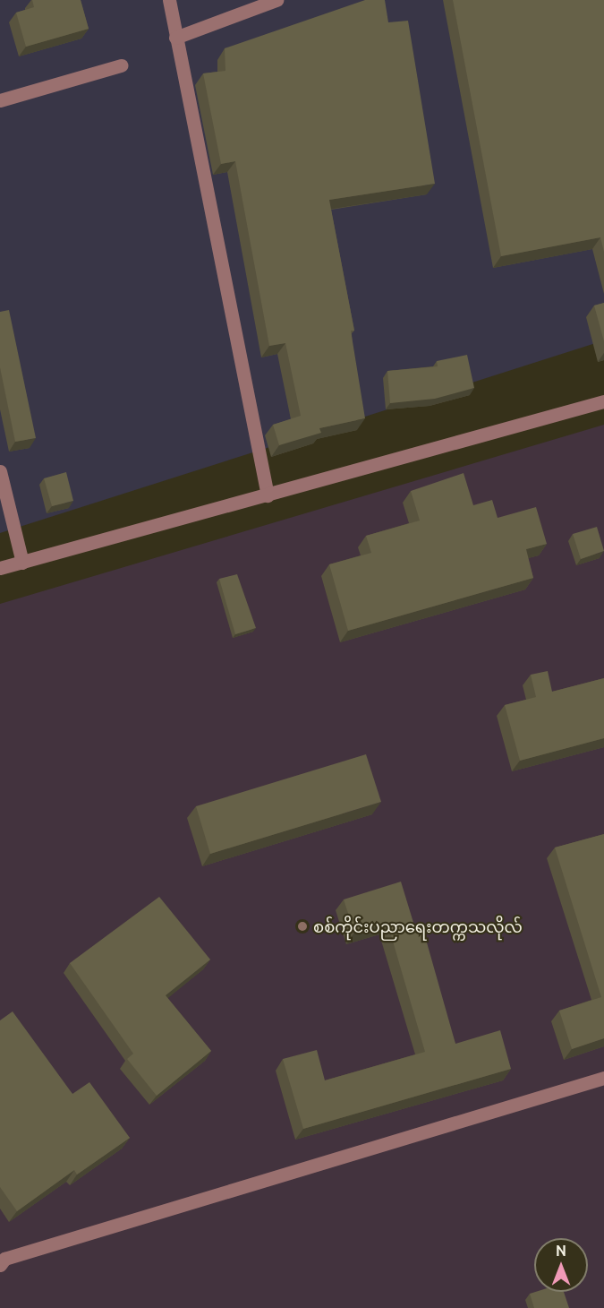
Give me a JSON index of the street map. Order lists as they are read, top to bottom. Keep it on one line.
{"places":["စစ်ကိုင်းပညာရေးတက္ကသလိုလ်"],"north":"top"}
